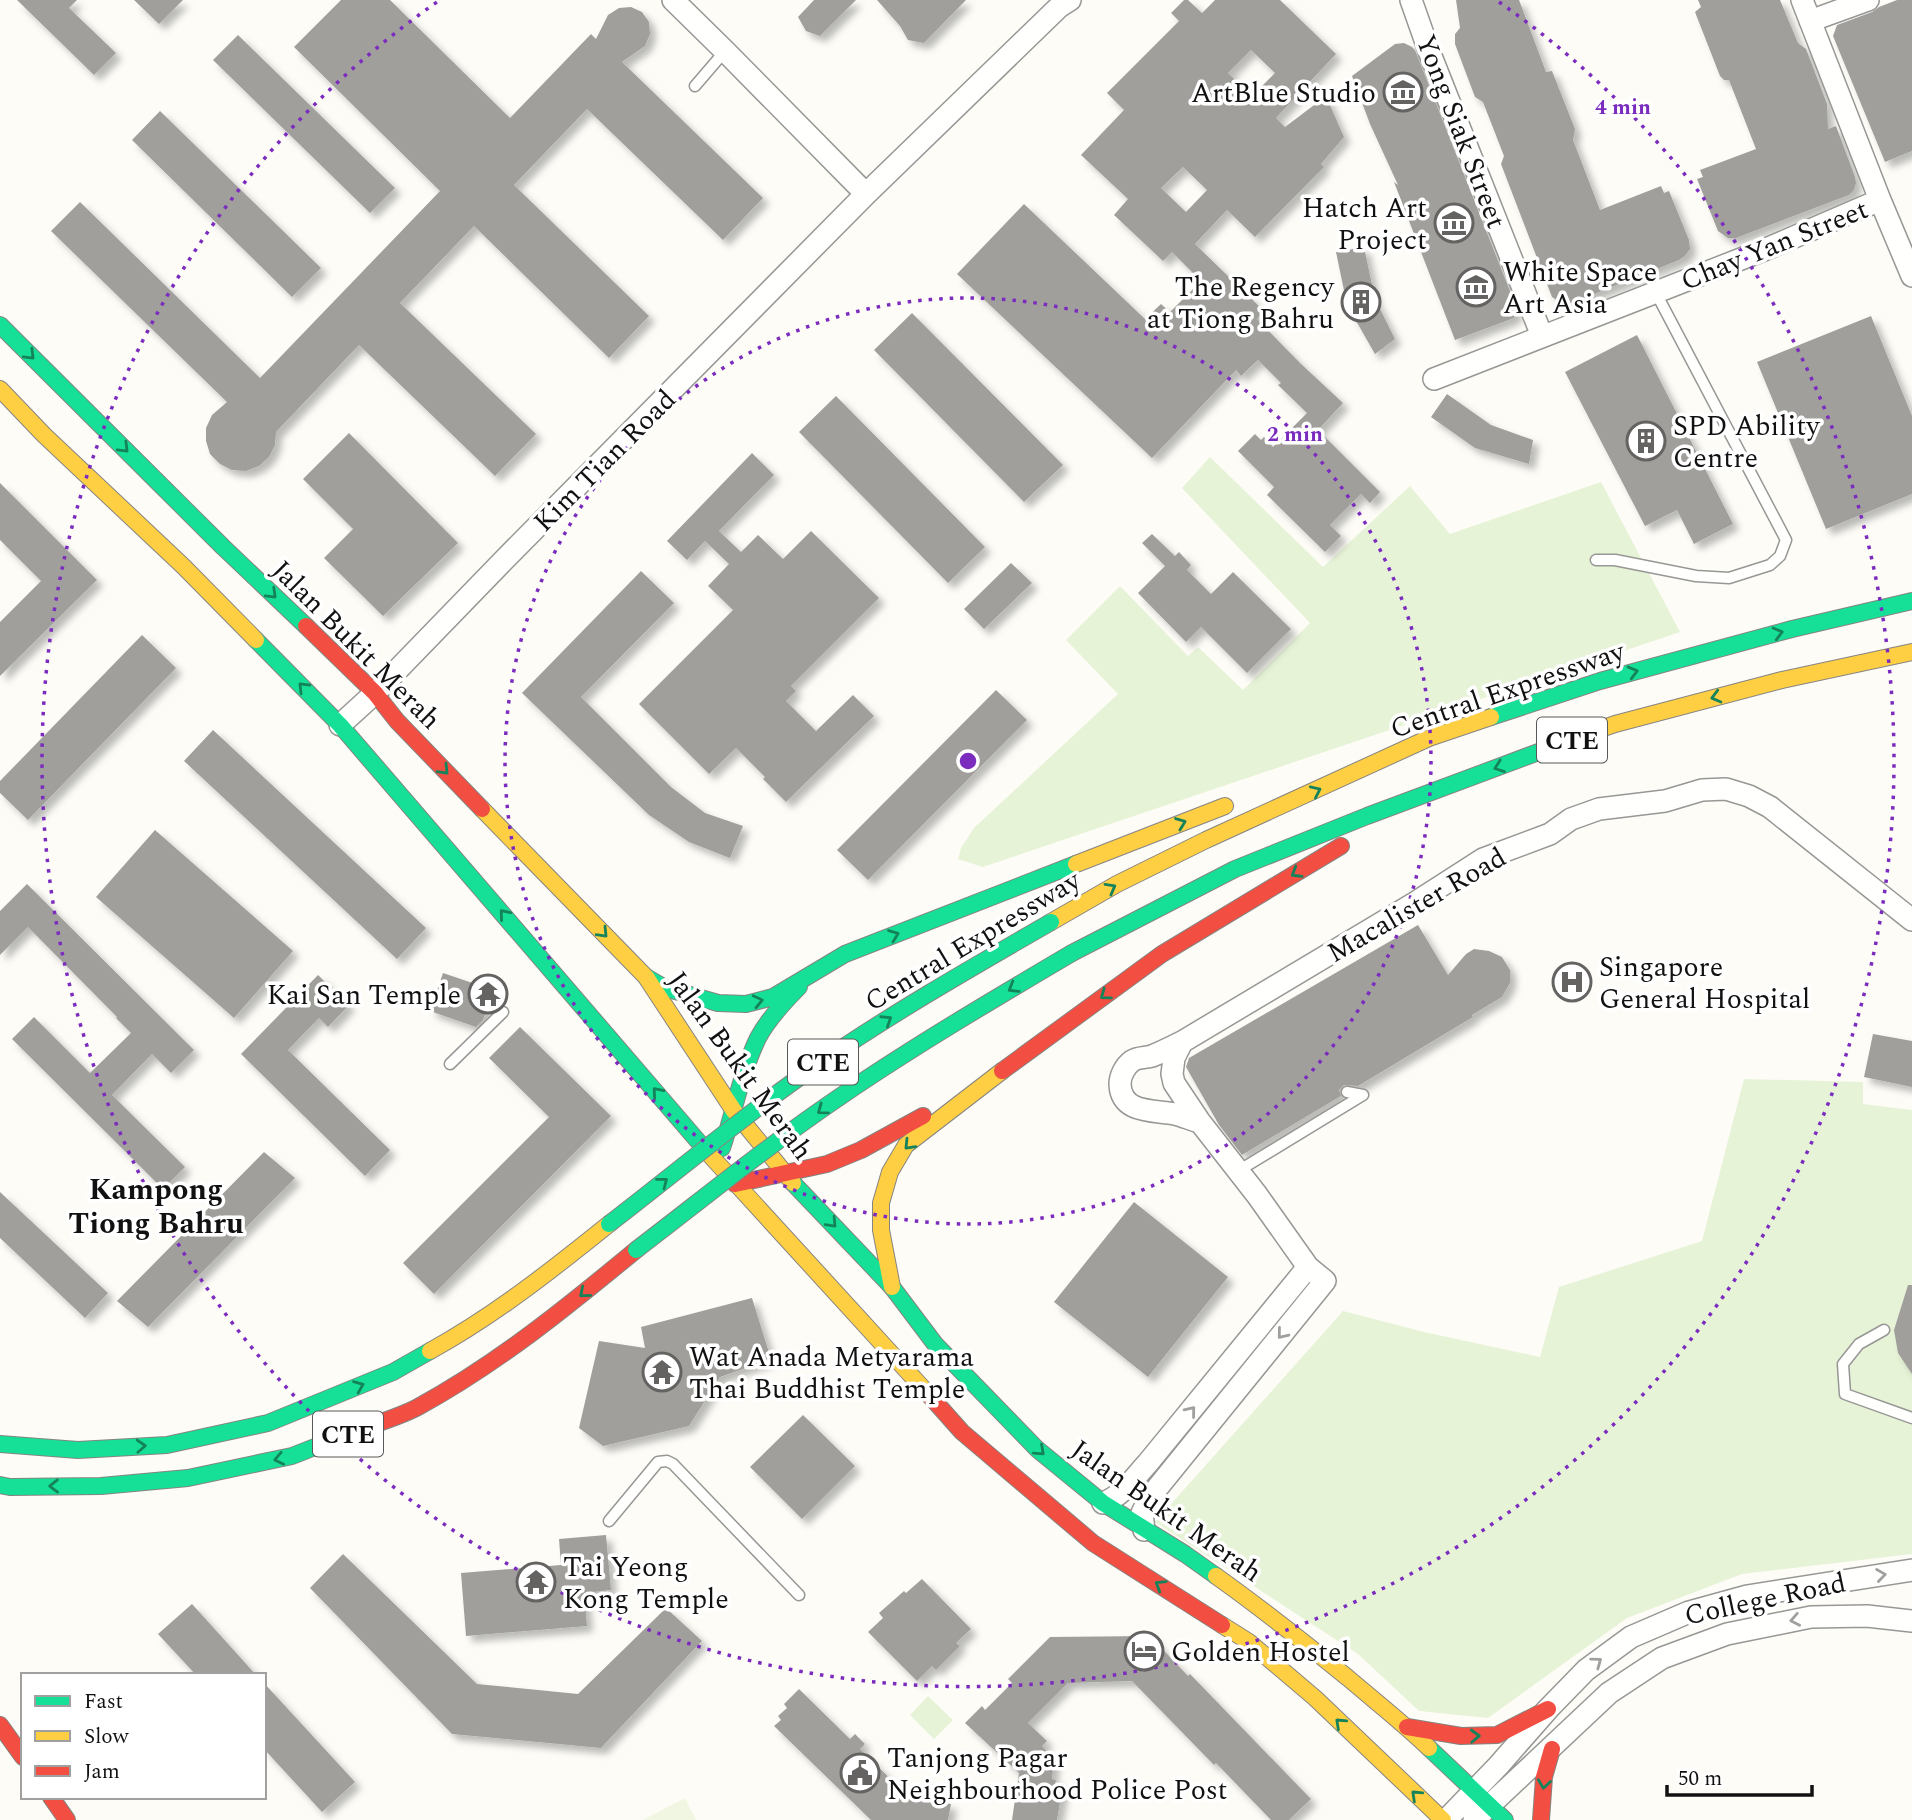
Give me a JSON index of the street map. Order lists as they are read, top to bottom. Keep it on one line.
{"streets":{"main road":["Jalan Bukit Merah","Central Expressway","CTE"],"street":["Yong Siak Street","Chay Yan Street","Kim Tian Road","Macalister Road","College Road"]},"crossings":[["Yong Siak Street","Chay Yan Street"],["Kim Tian Road","Jalan Bukit Merah"],["Jalan Bukit Merah","College Road"]],"districts":["Kampong Tiong Bahru"],"places":{"museum":["ArtBlue Studio","Hatch Art Project","White Space Art Asia"],"building":["The Regency at Tiong Bahru","SPD Ability Centre"],"hospital":["Singapore General Hospital"],"temple":["Kai San Temple","Wat Anada Metyarama Thai Buddhist Temple","Tai Yeong Kong Temple"],"hotel":["Golden Hostel"],"public building":["Tanjong Pagar Neighbourhood Police Post"]},"legend":["Fast","Slow","Jam"],"scale_bar":"50 m","rings":["4 min","2 min"]}
